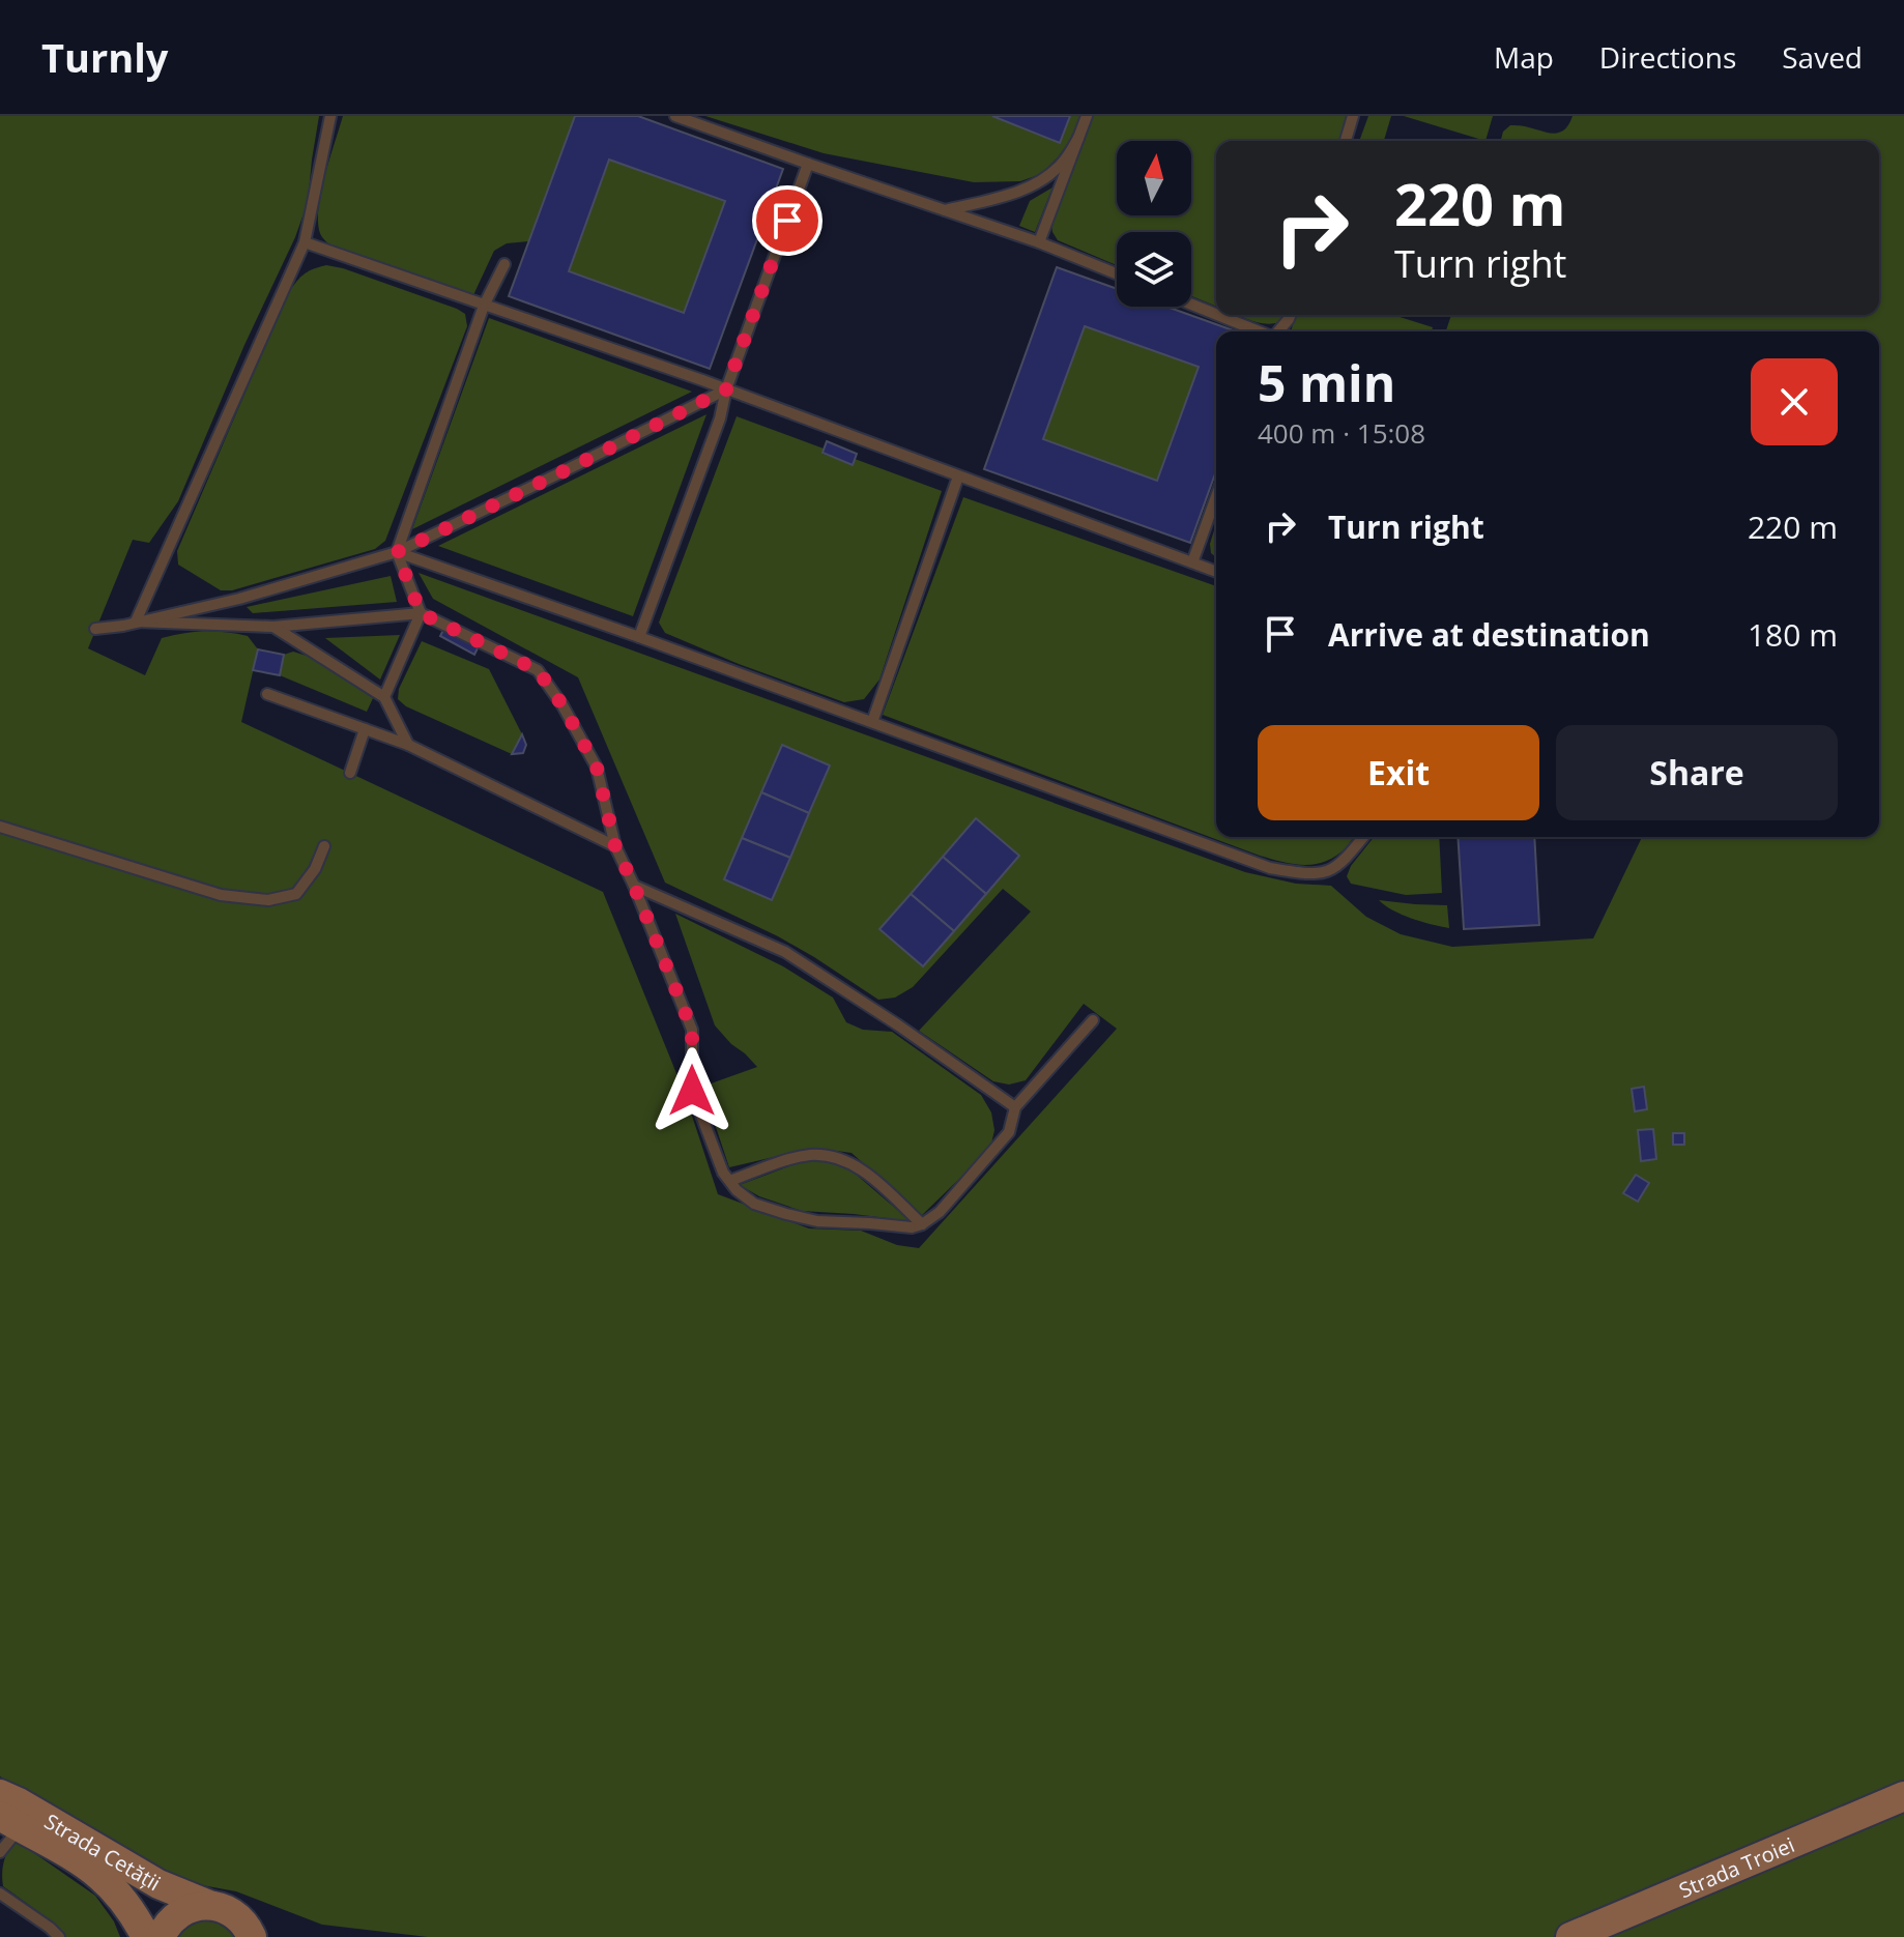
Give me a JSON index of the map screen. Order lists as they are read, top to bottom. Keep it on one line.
{"streets":{"main road":["Strada Cetății","Strada Troiei"]},"north":"top","page":{"header":"Turnly","nav":["Map","Directions","Saved"],"turn":["220 m","Turn right"],"heading":["5 min","400 m · 15:08"],"list":[{"name":"Turn right","value":"220 m"},{"name":"Arrive at destination","value":"180 m"}],"buttons":["Exit","Share"]}}
